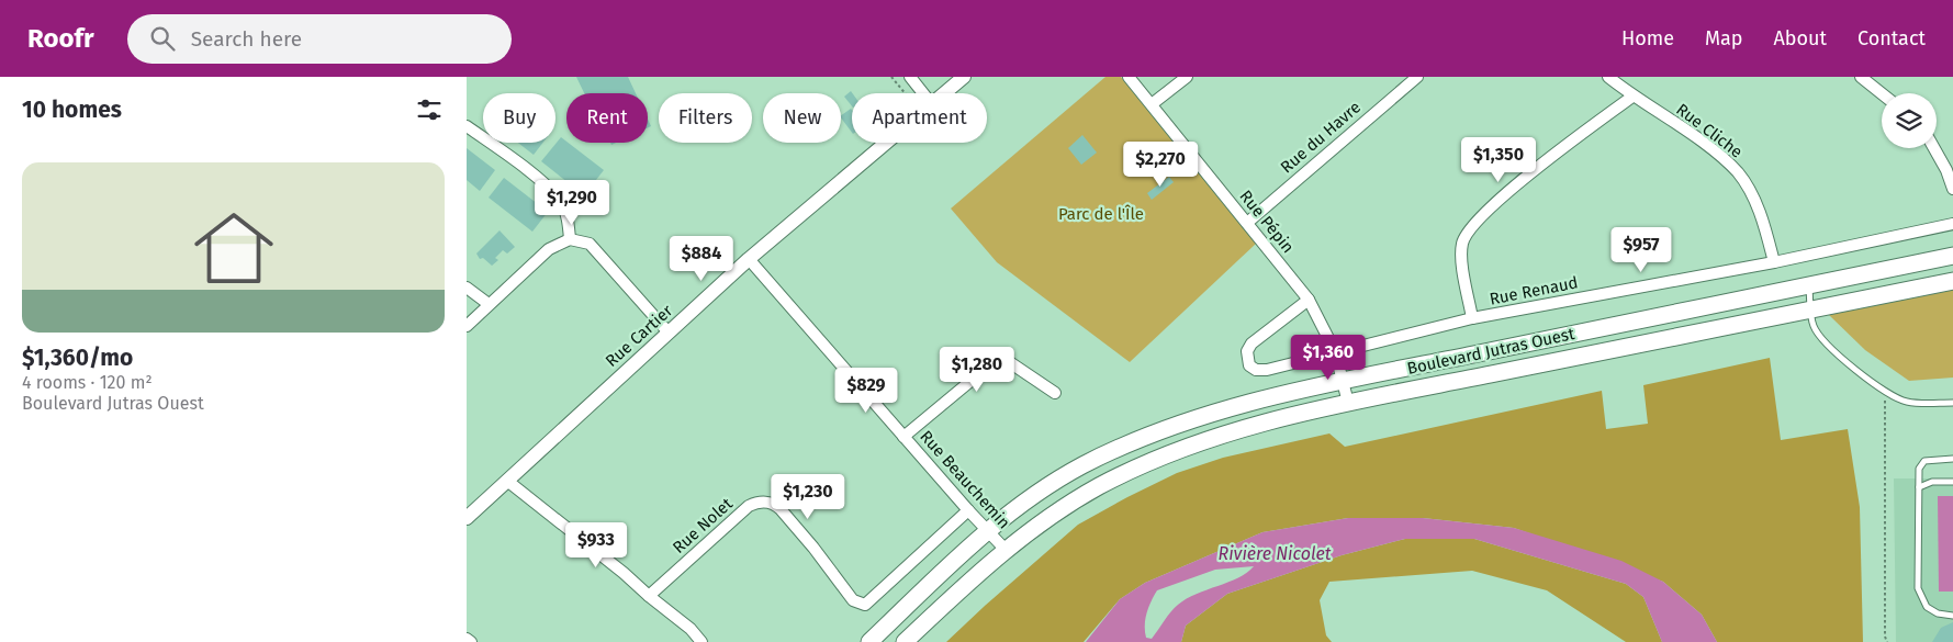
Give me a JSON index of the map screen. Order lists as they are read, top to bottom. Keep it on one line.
{"streets":{"main road":["Boulevard Jutras Ouest"],"street":["Rue Cliche","Rue du Havre","Rue Pépin","Rue Renaud","Rue Cartier","Rue Beauchemin","Rue Nolet"]},"crossings":[["Rue Cliche","Rue Renaud"],["Rue du Havre","Rue Pépin"],["Rue Pépin","Rue Renaud"],["Rue Pépin","Boulevard Jutras Ouest"],["Rue Cartier","Rue Beauchemin"],["Boulevard Jutras Ouest","Rue Beauchemin"],["Rue Beauchemin","Rue Nolet"]],"water":["Rivière Nicolet"],"parks":["Parc de l'Île"],"page":{"header":"Roofr","search":"Search here","nav":["Home","Map","About","Contact"],"heading":"10 homes","chip":["Buy","Rent","Filters","New","Apartment"],"price":["$1,350","$2,270","$1,290","$957","$884","$1,360","$1,280","$829","$1,230","$933"],"list":[{"name":"$1,360/mo","note":"4 rooms · 120 m² · Boulevard Jutras Ouest"}]}}
